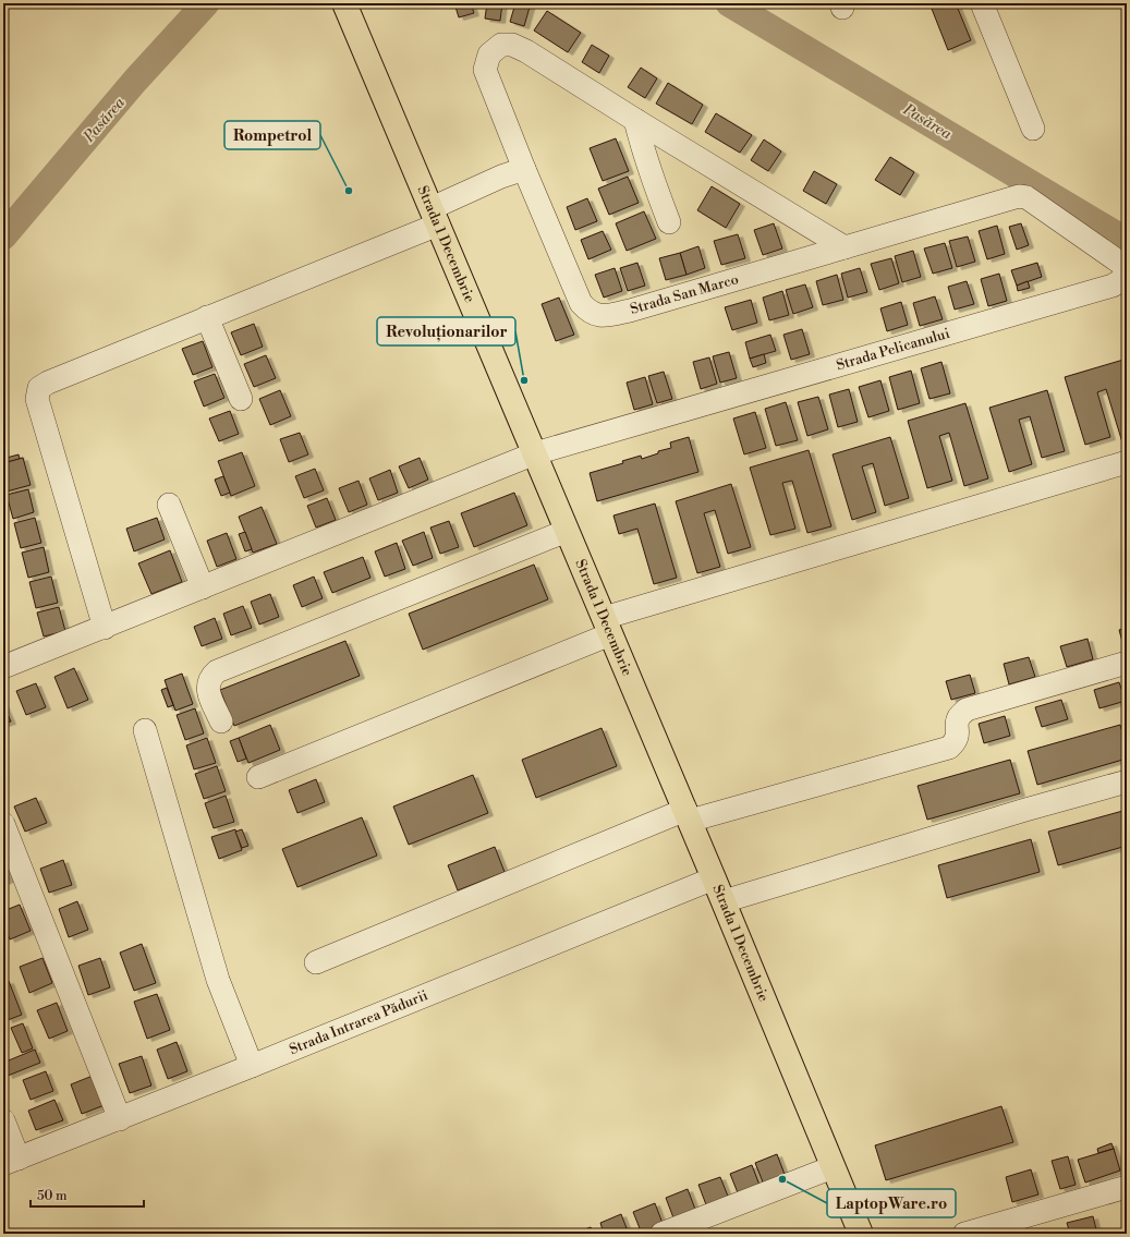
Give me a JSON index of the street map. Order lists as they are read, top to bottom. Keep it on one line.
{"streets":{"main road":["Strada 1 Decembrie"],"street":["Strada San Marco","Strada Pelicanului","Strada Intrarea Pădurii"]},"crossings":[["Strada 1 Decembrie","Strada Pelicanului"],["Strada 1 Decembrie","Strada Intrarea Pădurii"],["Strada San Marco","Strada Pelicanului"]],"water":["Pasărea"],"places":["Rompetrol","Revoluționarilor","LaptopWare.ro"],"scale_bar":"50 m"}
